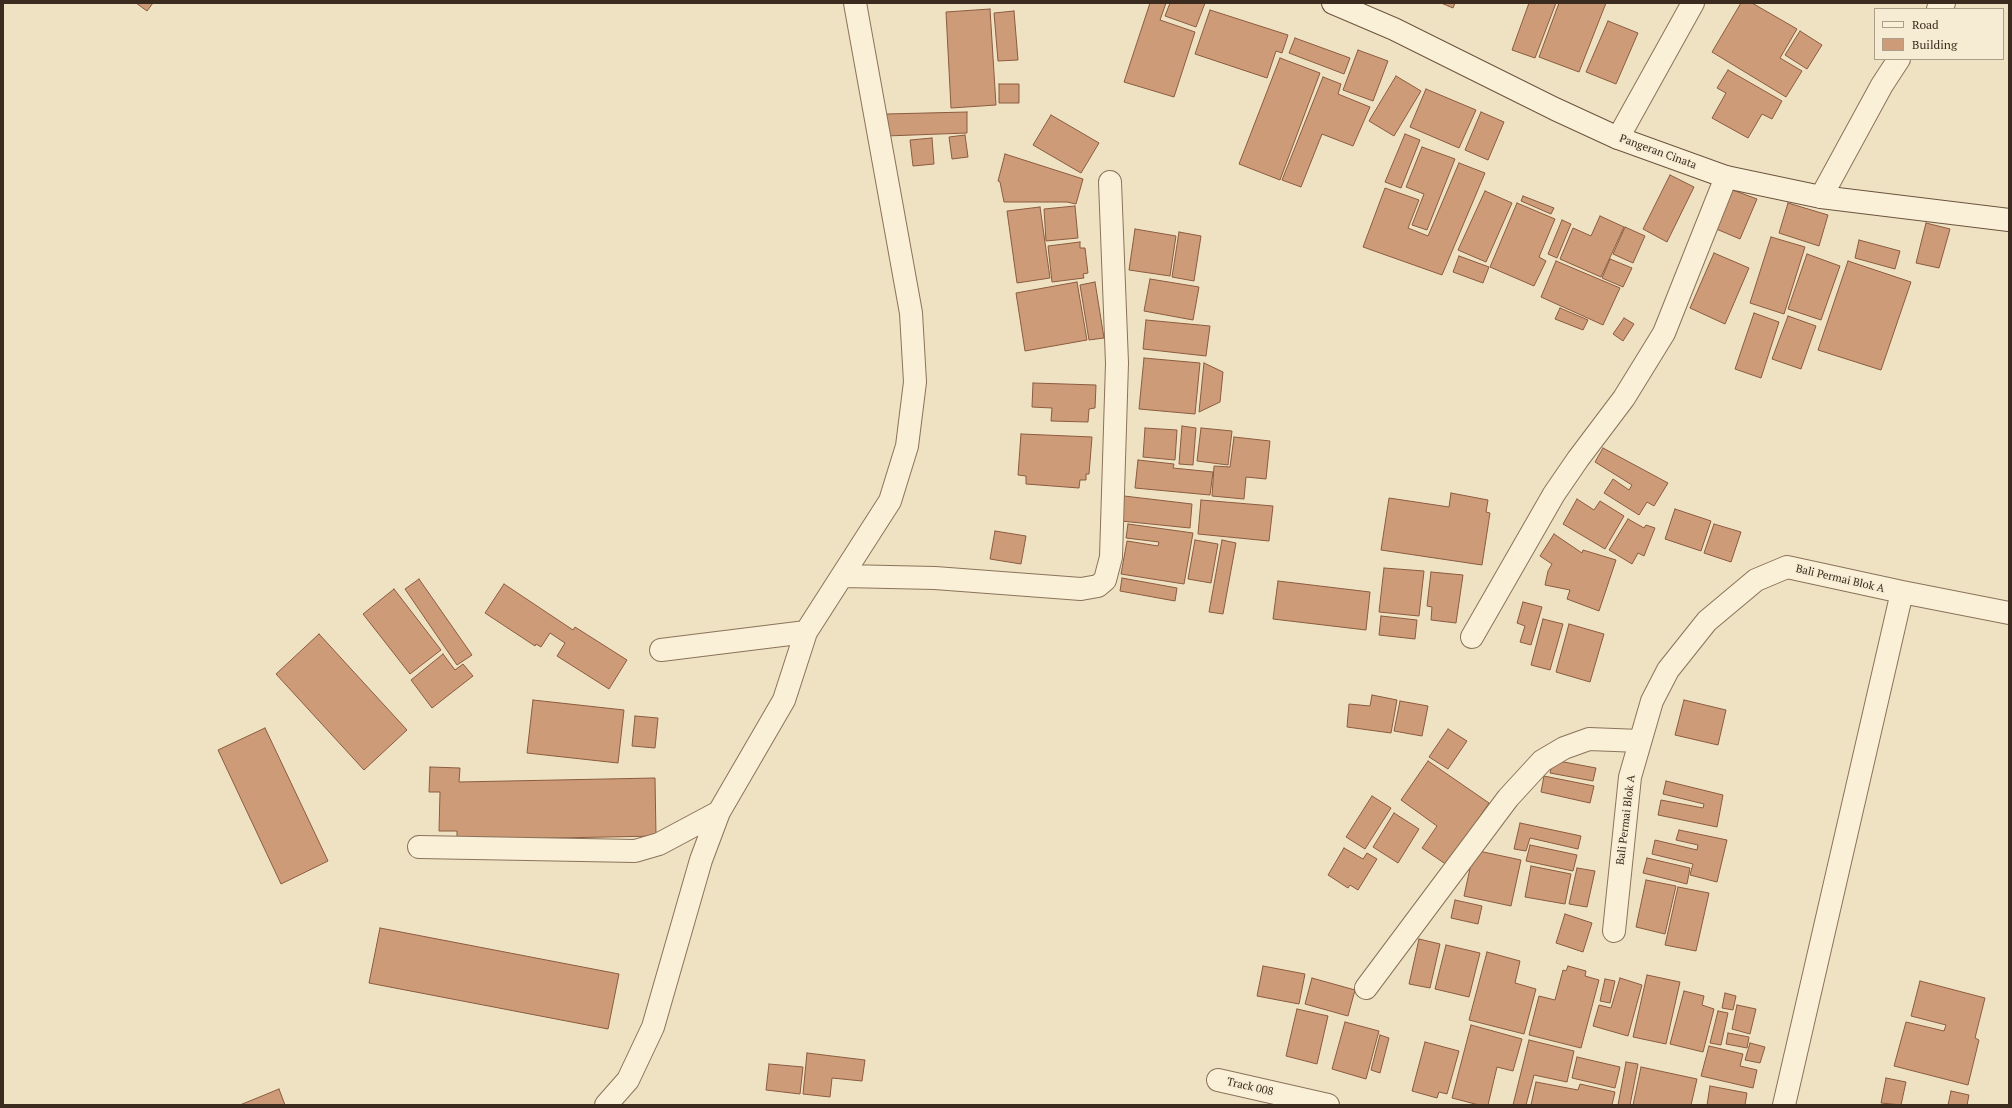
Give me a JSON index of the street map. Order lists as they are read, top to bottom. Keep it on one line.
{"streets":{"street":["Pangeran Cinata","Bali Permai Blok A","Track 008"]},"legend":["Road","Building"]}
